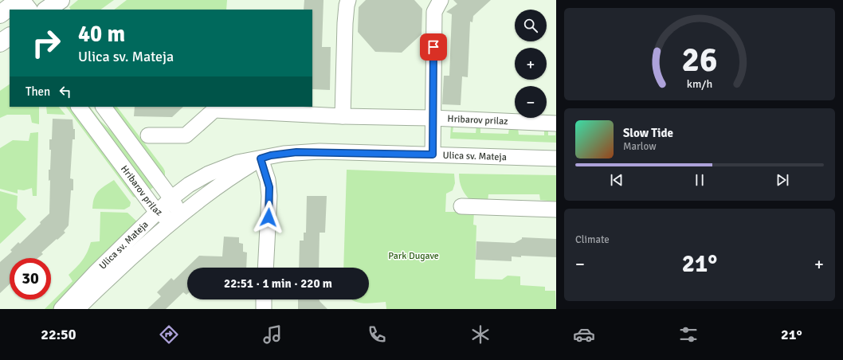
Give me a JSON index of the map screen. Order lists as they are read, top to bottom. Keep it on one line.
{"streets":{"street":["Hribarov prilaz","Ulica sv. Mateja"]},"crossings":[["Hribarov prilaz","Ulica sv. Mateja"]],"parks":["Park Dugave"],"page":{"map_buttons":["+","−"],"turn":["40 m","Ulica sv. Mateja"],"then":"Then","song":["Slow Tide","Marlow"],"tile":"Climate","heat":["−","21°","+"],"limit":"30","trip":"22:51 · 1 min · 220 m","tabs":["22:50","21°"],"gauge":["26","km/h"]}}
